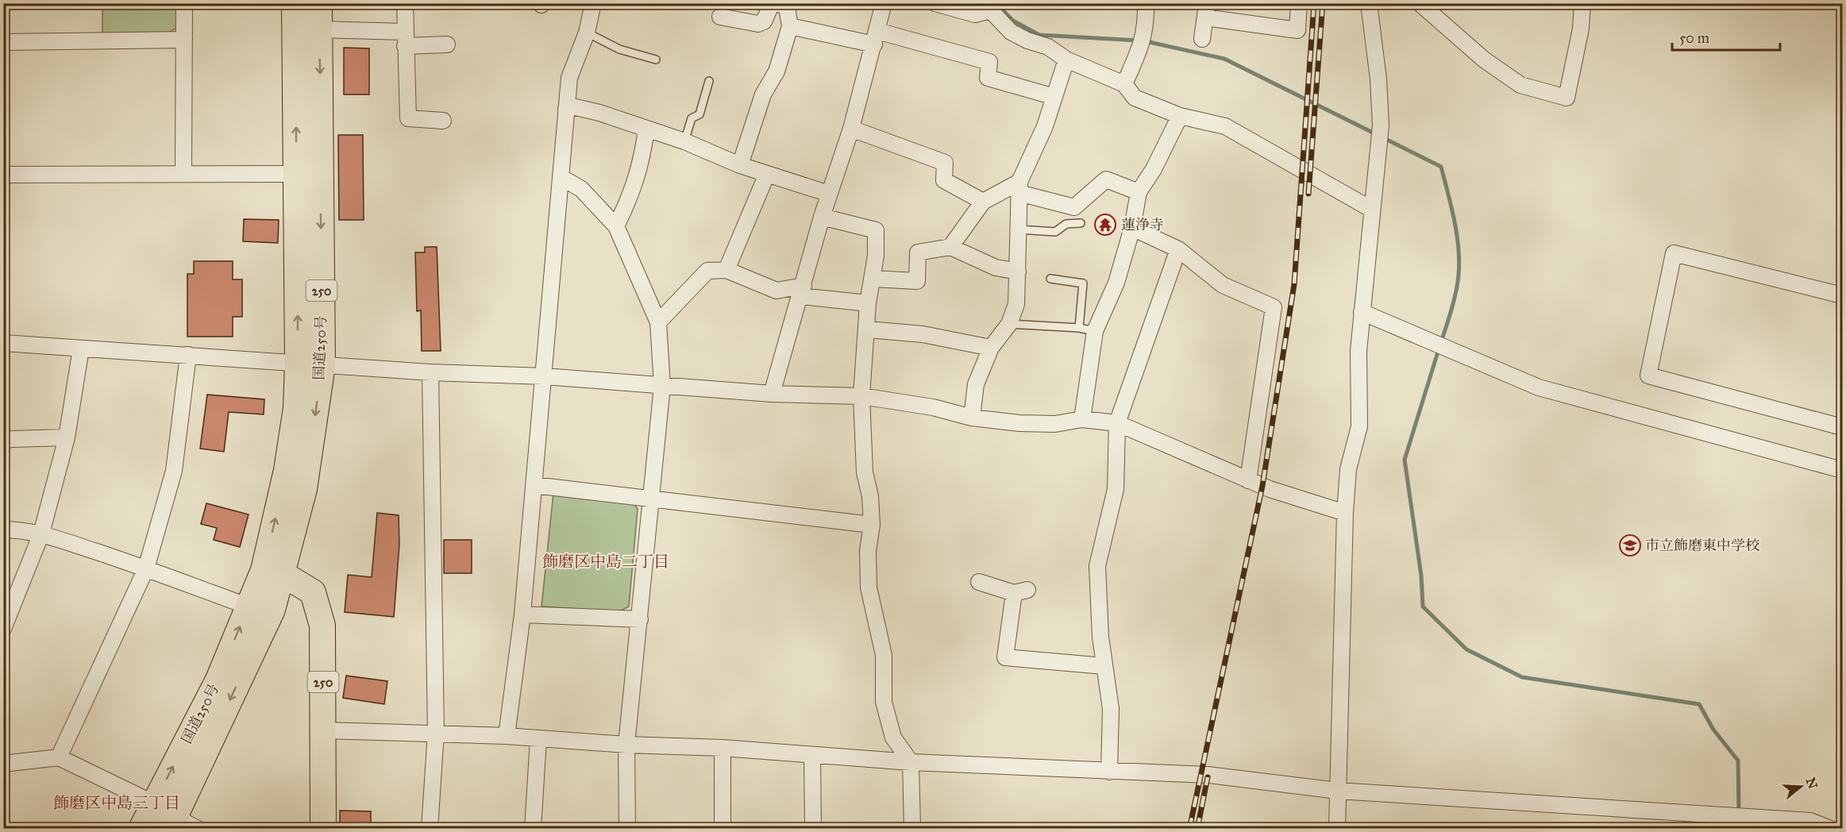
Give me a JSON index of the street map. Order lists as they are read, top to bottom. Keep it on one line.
{"streets":{"highway":["250","国道250号"]},"crossings":[["250","国道250号"]],"districts":["飾磨区中島二丁目","飾磨区中島三丁目"],"places":{"temple":["蓮浄寺"],"school or university":["市立飾磨東中学校"]},"scale_bar":"50 m","north":"right"}
